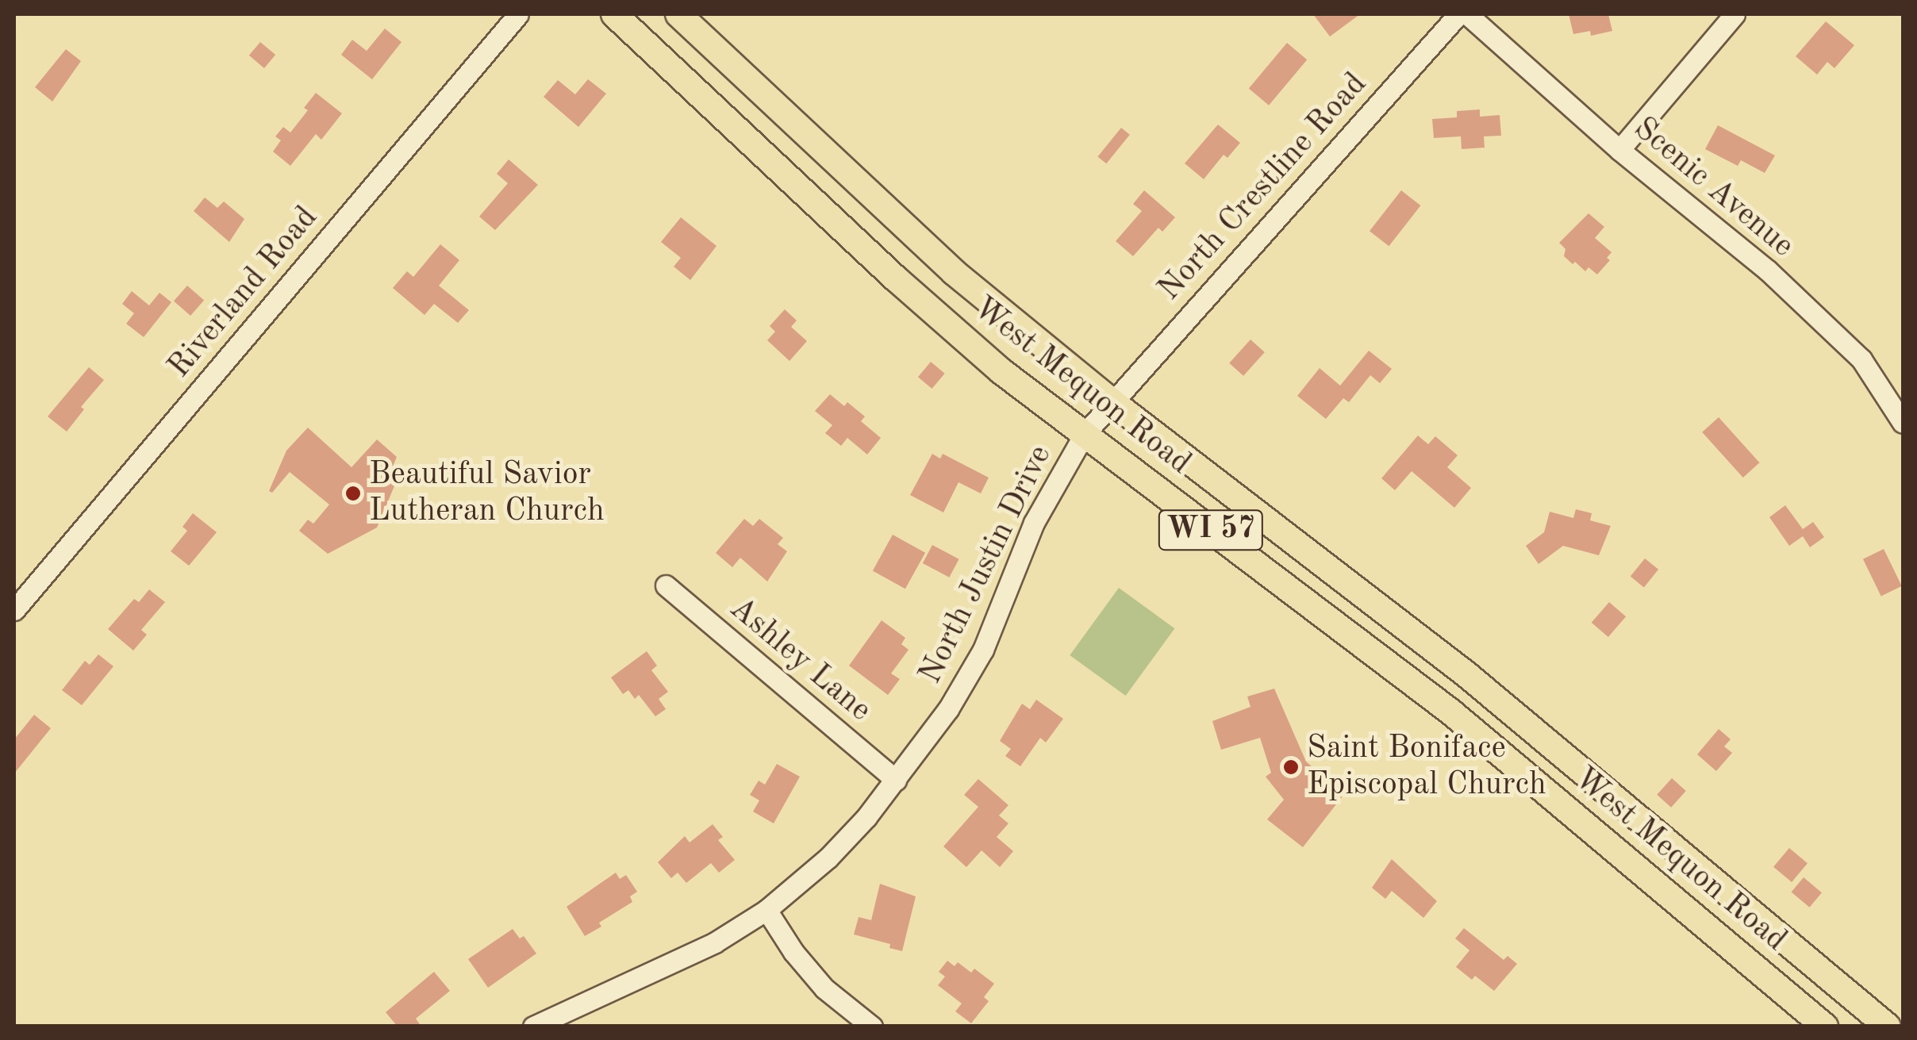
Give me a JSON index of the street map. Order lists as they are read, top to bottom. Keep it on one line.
{"streets":{"main road":["West Mequon Road","WI 57"],"street":["North Crestline Road","Scenic Avenue","Riverland Road","North Justin Drive","Ashley Lane"]},"crossings":[["North Crestline Road","West Mequon Road"],["North Crestline Road","North Justin Drive"],["West Mequon Road","North Justin Drive"],["North Justin Drive","Ashley Lane"]],"places":["Beautiful Savior Lutheran Church","Saint Boniface Episcopal Church"]}
